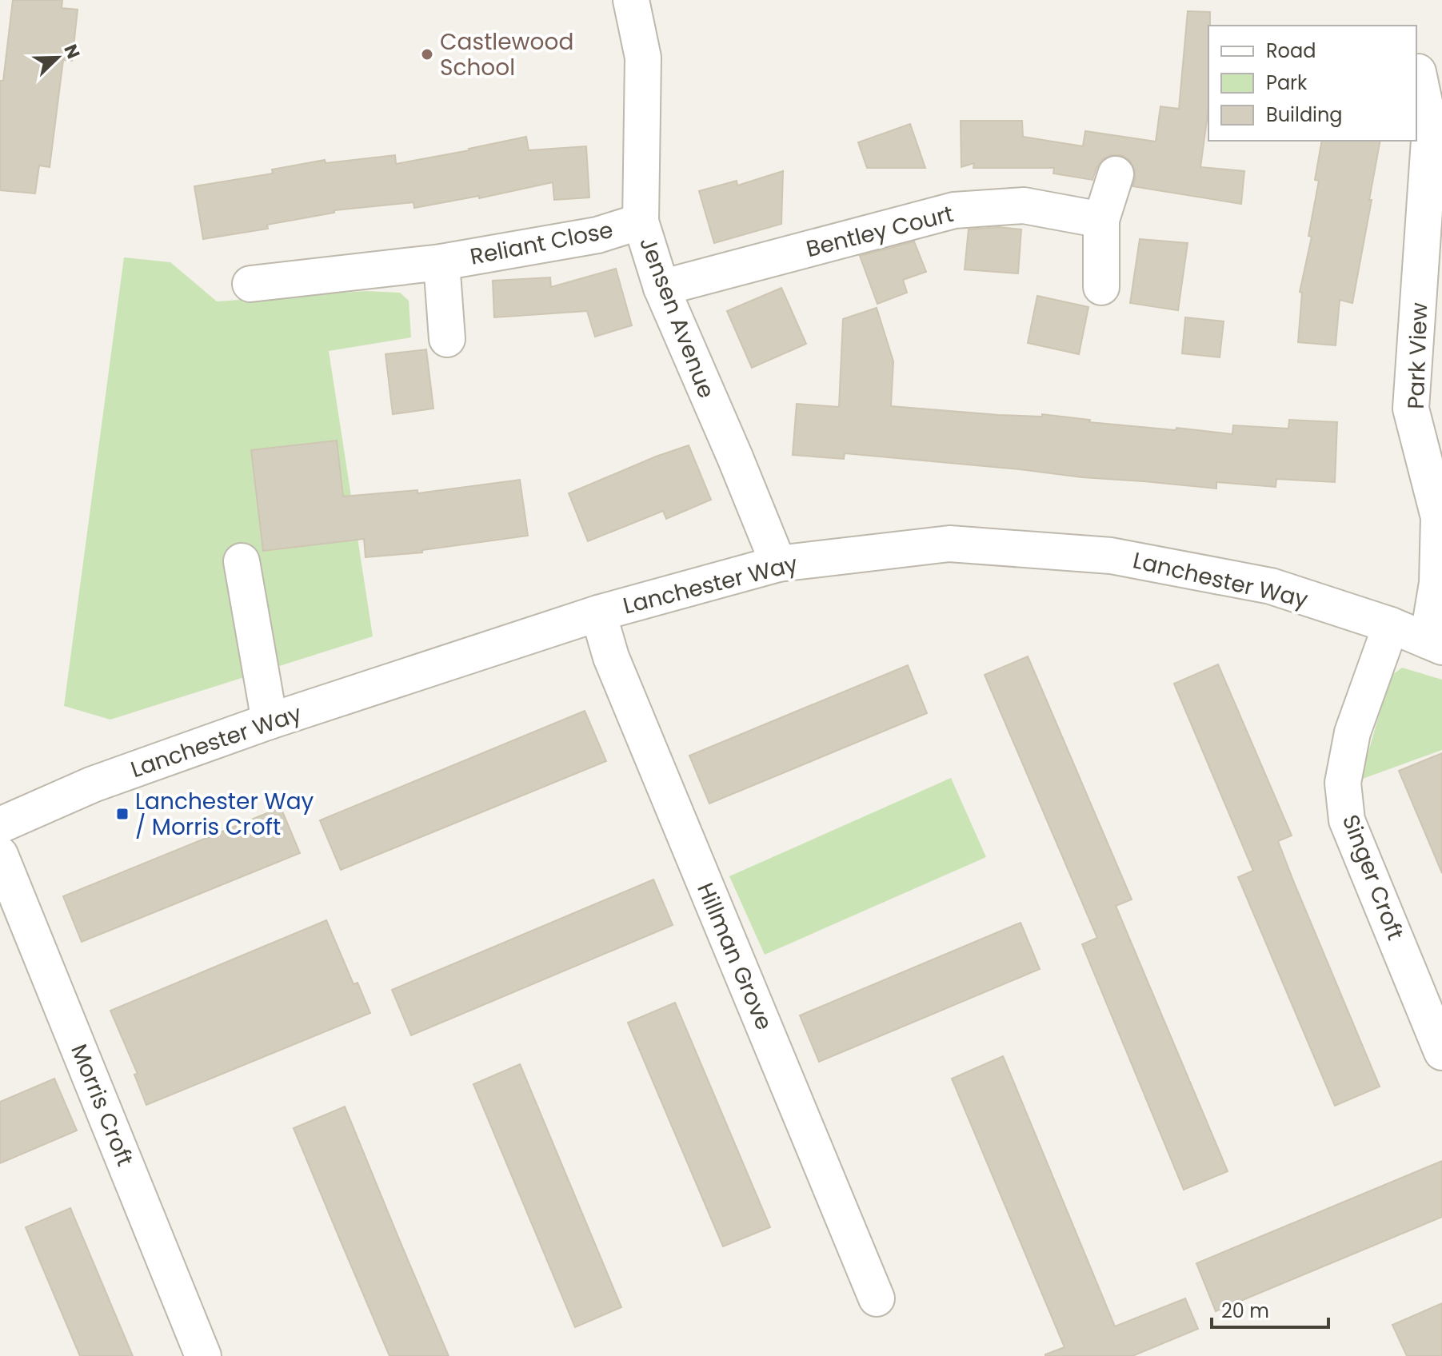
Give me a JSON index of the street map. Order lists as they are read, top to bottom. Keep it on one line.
{"streets":{"street":["Bentley Court","Reliant Close","Jensen Avenue","Park View","Lanchester Way","Singer Croft","Hillman Grove","Morris Croft"]},"crossings":[["Bentley Court","Jensen Avenue"],["Reliant Close","Jensen Avenue"],["Jensen Avenue","Lanchester Way"],["Park View","Lanchester Way"],["Lanchester Way","Singer Croft"],["Lanchester Way","Hillman Grove"]],"places":{"other":["Castlewood School"],"transit":["Lanchester Way / Morris Croft"]},"legend":["Road","Park","Building"],"scale_bar":"20 m","north":"top right"}
